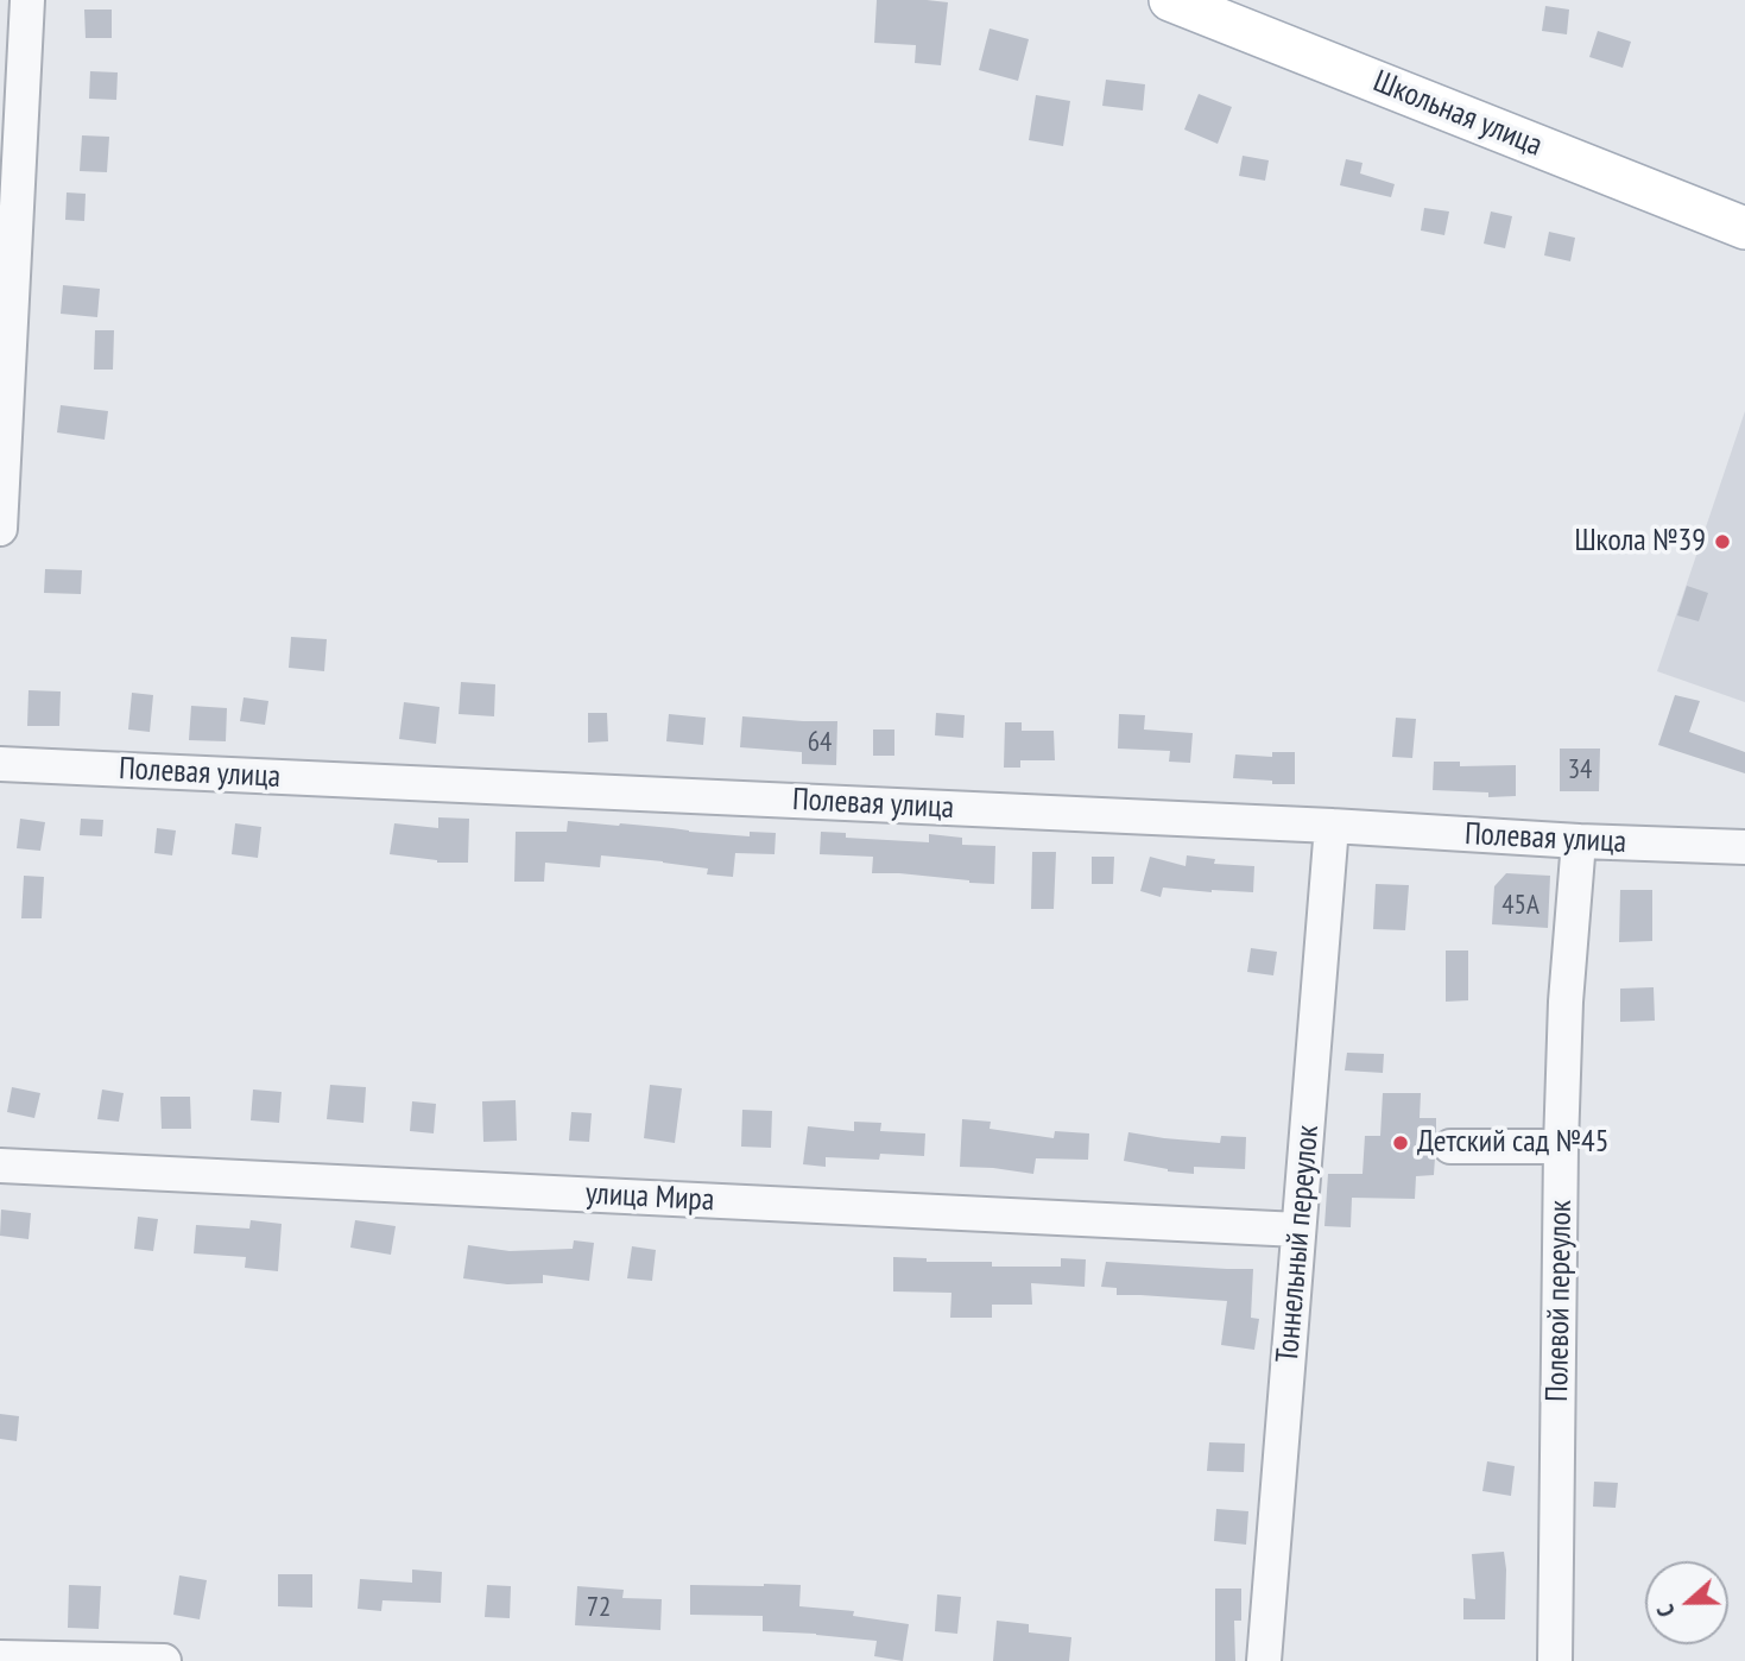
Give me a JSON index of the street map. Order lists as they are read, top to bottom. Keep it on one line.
{"streets":{"main road":["Школьная улица"],"street":["Полевая улица","улица Мира","Тоннельный переулок","Полевой переулок"]},"crossings":[["Полевая улица","Тоннельный переулок"],["Полевая улица","Полевой переулок"],["улица Мира","Тоннельный переулок"]],"places":["Школа №39","Детский сад №45"],"house_numbers":["64","34","45А","72"],"north":"left"}
